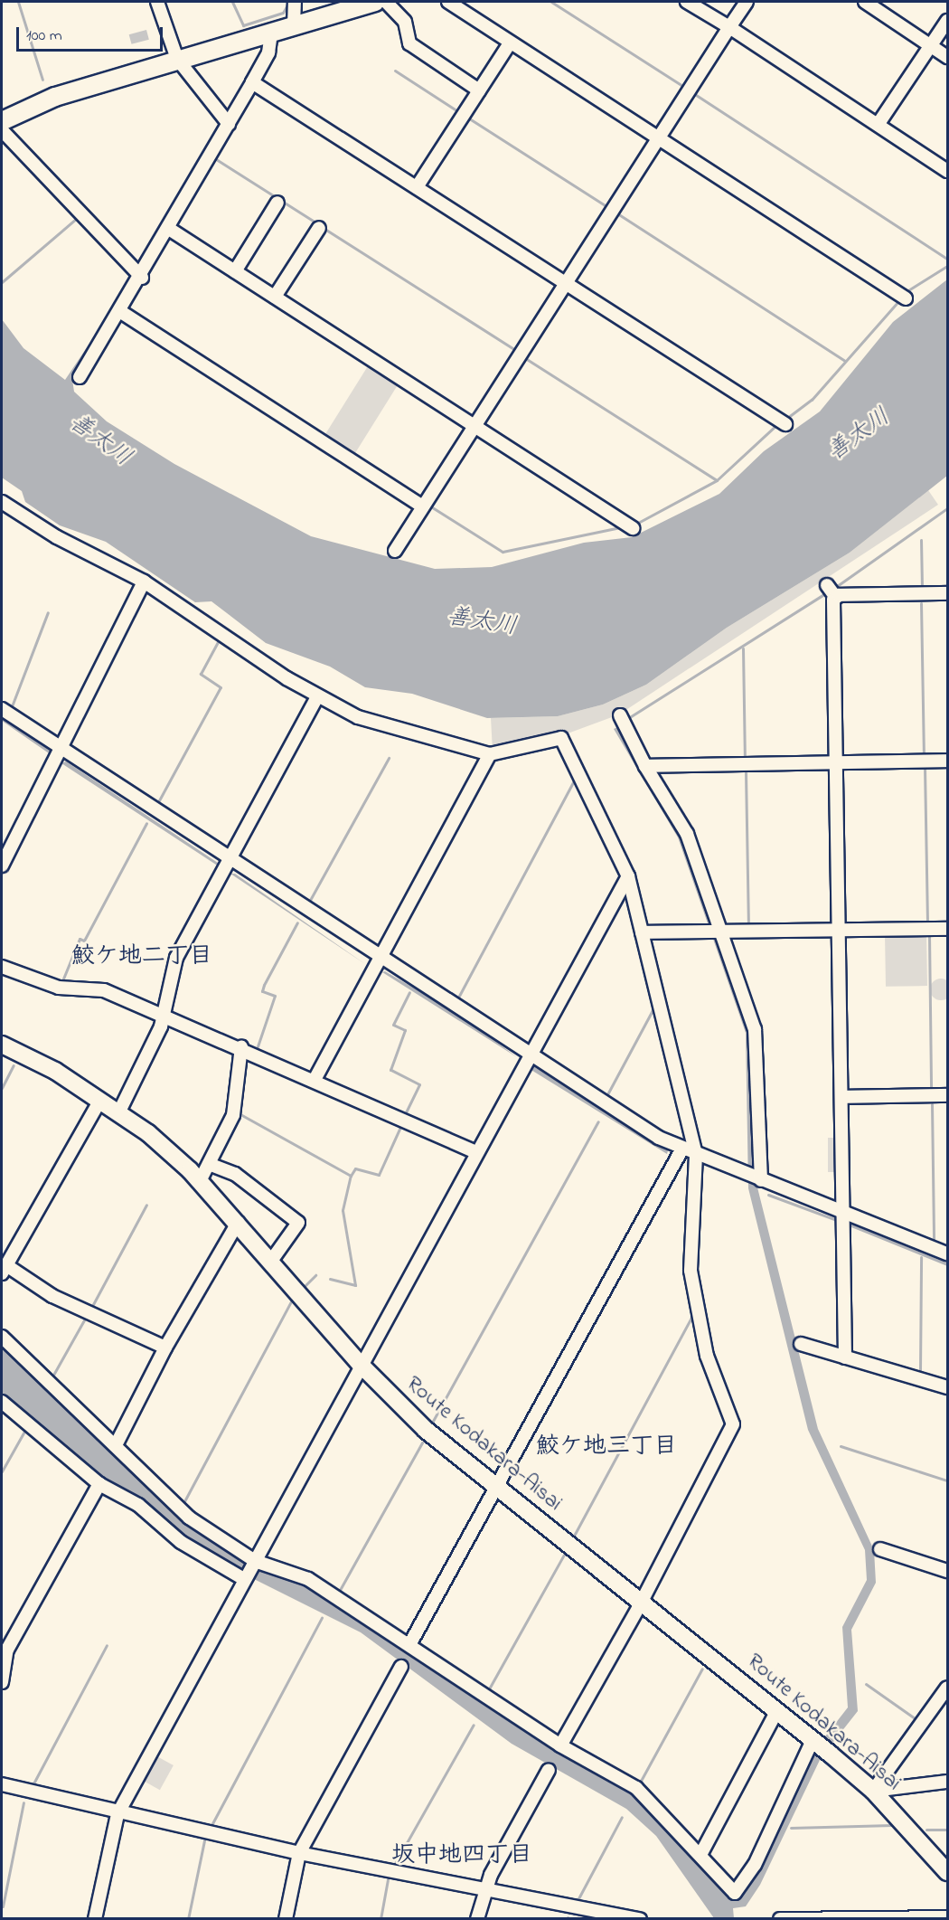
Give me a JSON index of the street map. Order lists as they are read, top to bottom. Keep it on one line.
{"streets":{"main road":["Route Kodakara-Aisai"]},"districts":["鮫ケ地二丁目","鮫ケ地三丁目","坂中地四丁目"],"water":["善太川"],"scale_bar":"100 m"}
